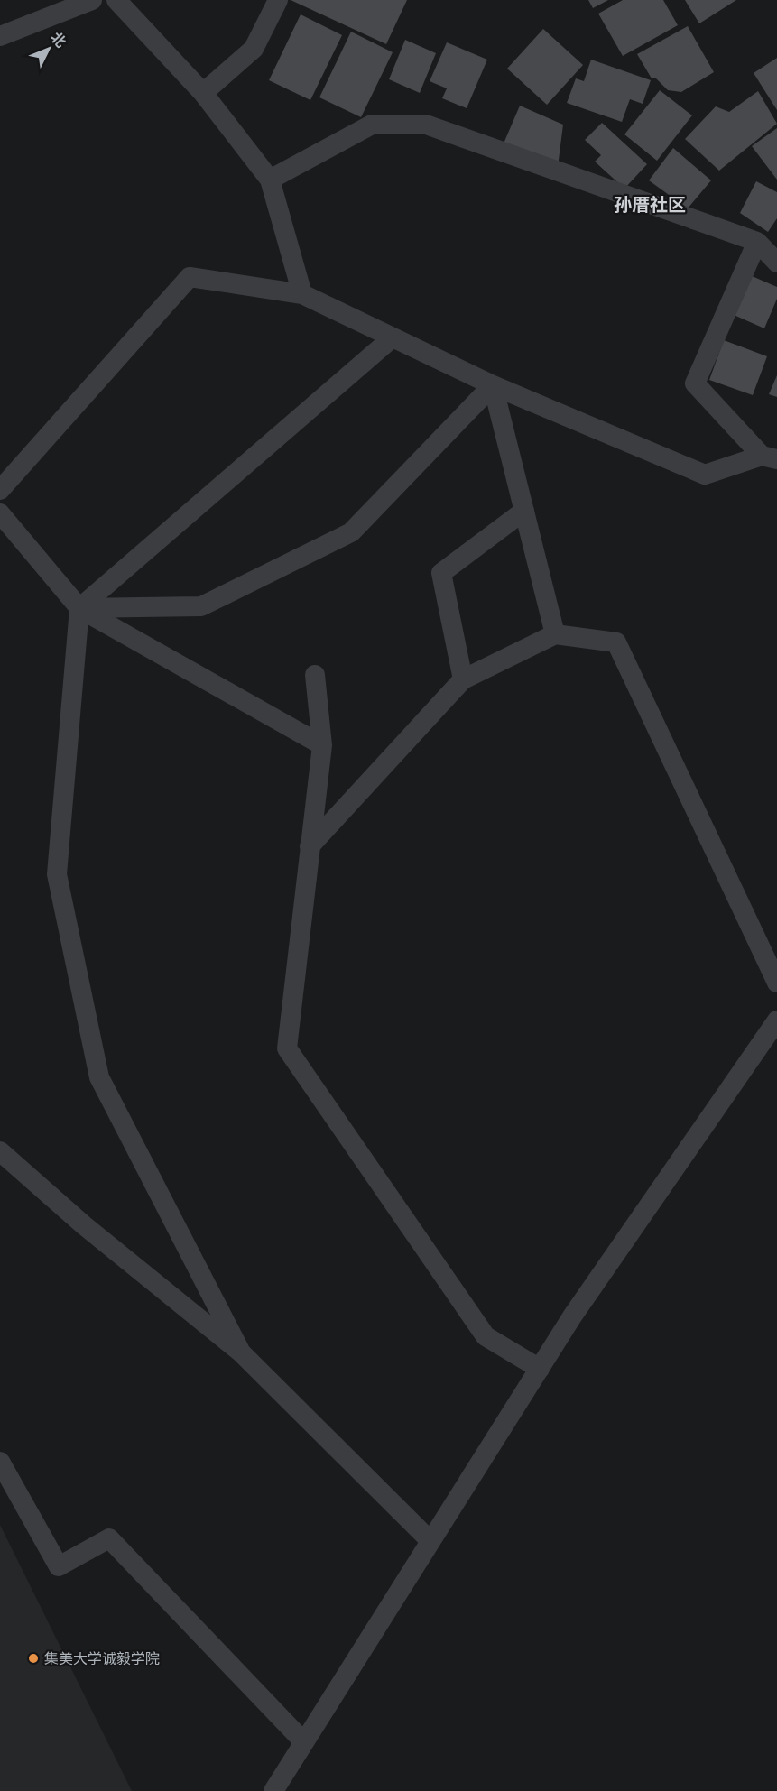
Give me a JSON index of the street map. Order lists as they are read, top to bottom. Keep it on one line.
{"districts":["孙厝社区"],"places":["集美大学诚毅学院"],"north":"top right"}
